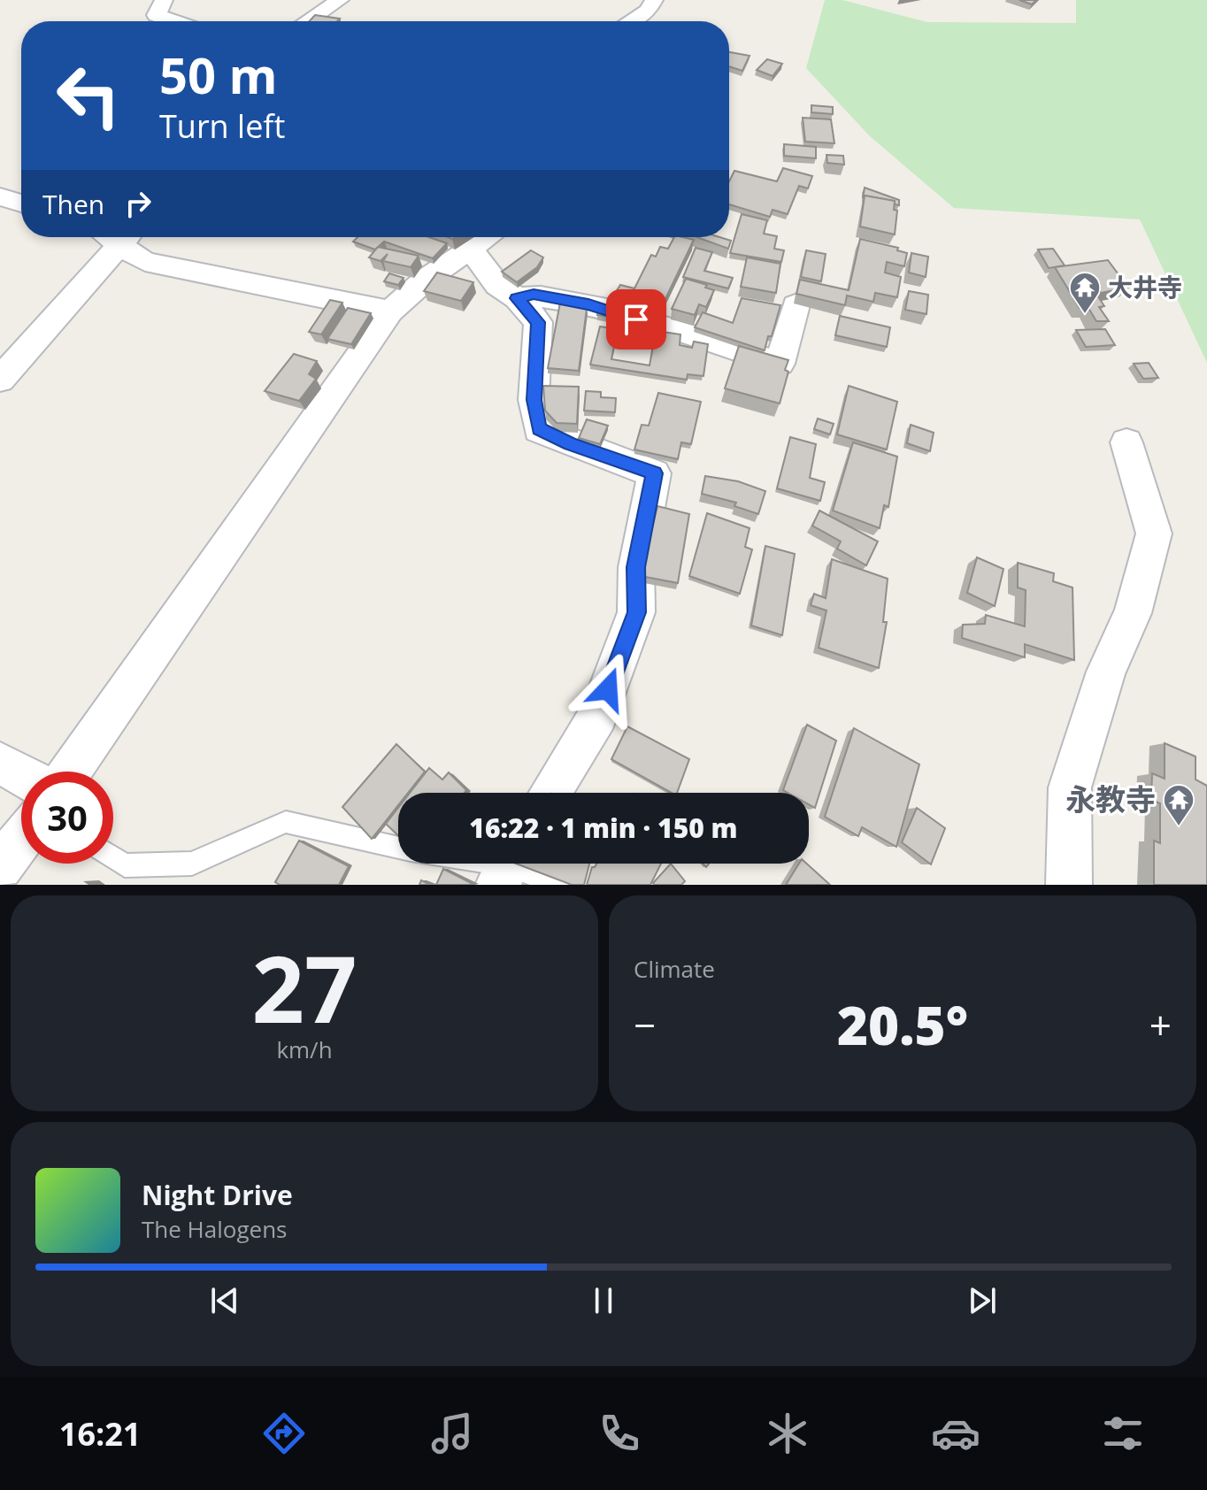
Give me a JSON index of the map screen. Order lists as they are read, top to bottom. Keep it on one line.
{"places":{"temple":["大井寺","永教寺"]},"page":{"turn":["50 m","Turn left"],"then":"Then","limit":"30","trip":"16:22 · 1 min · 150 m","tile":[["27","km/h"],"Climate"],"heat":["−","20.5°","+"],"song":["Night Drive","The Halogens"],"tabs":"16:21"}}
